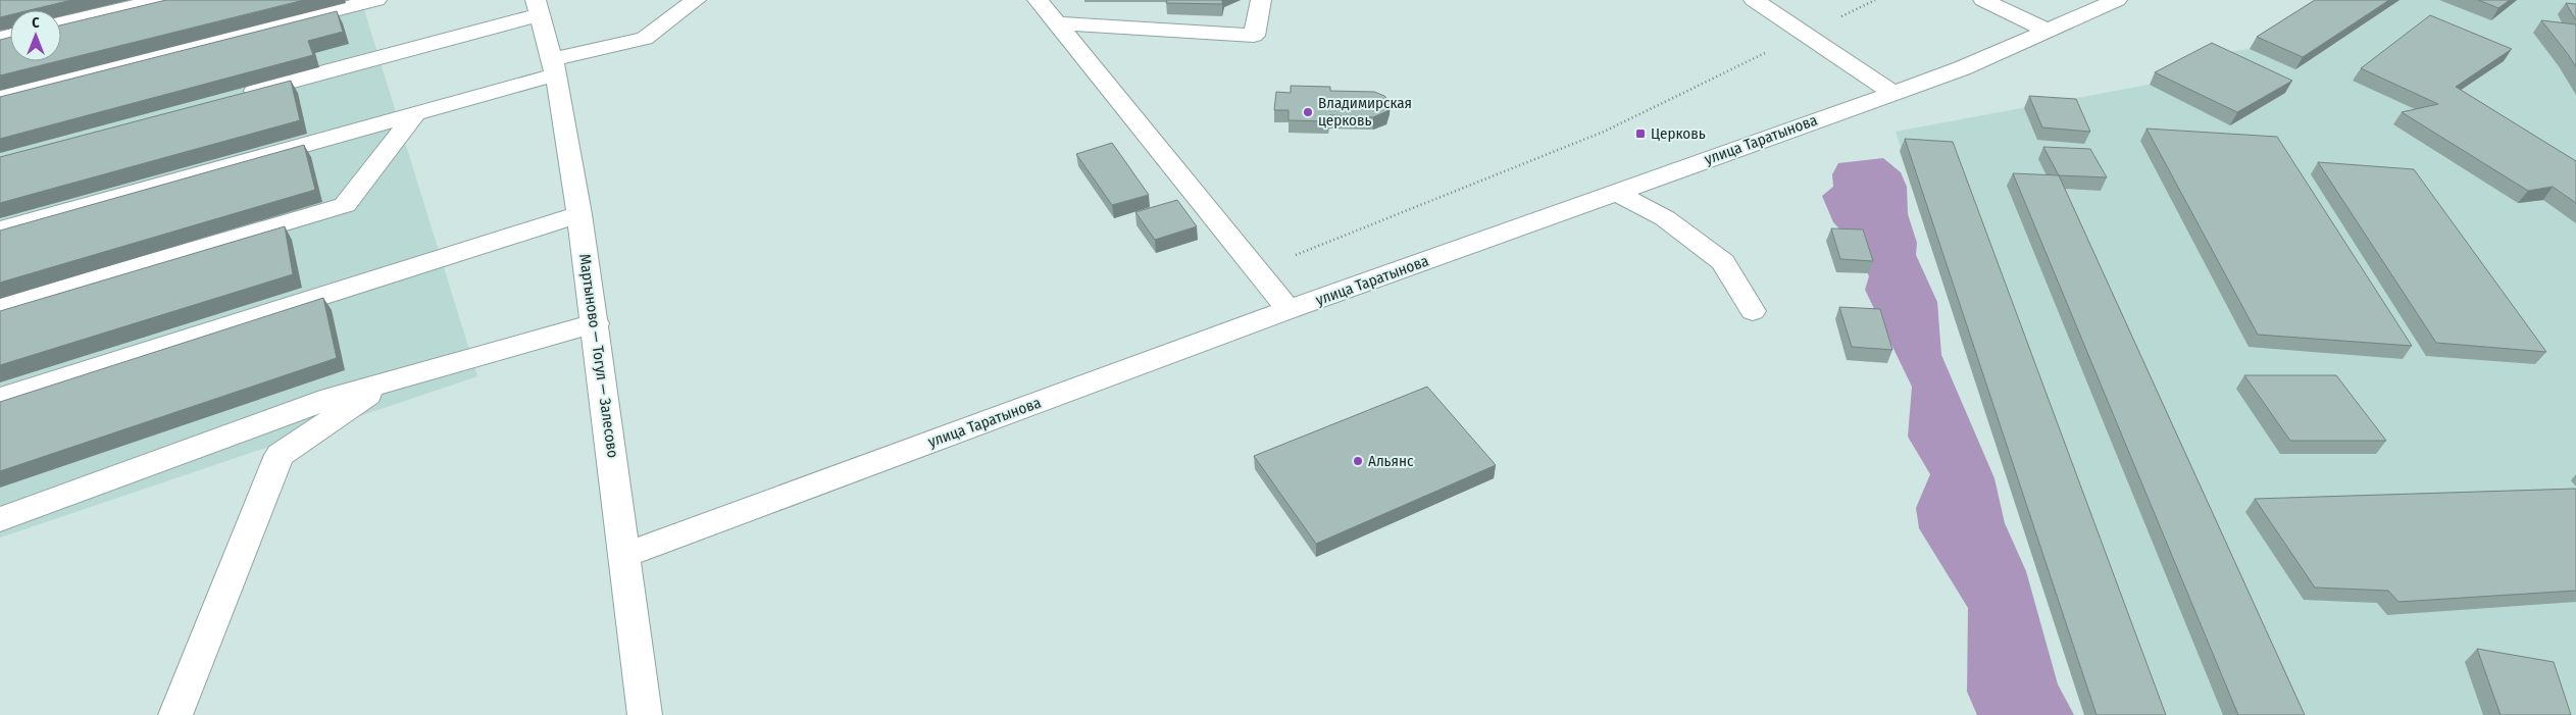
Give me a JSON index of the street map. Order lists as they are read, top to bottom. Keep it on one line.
{"streets":{"street":["улица Таратынова","Мартыново — Тогул — Залесово"]},"crossings":[["улица Таратынова","Мартыново — Тогул — Залесово"]],"places":{"other":["Владимирская церковь","Альянс"],"transit":["Церковь"]},"north":"top"}
